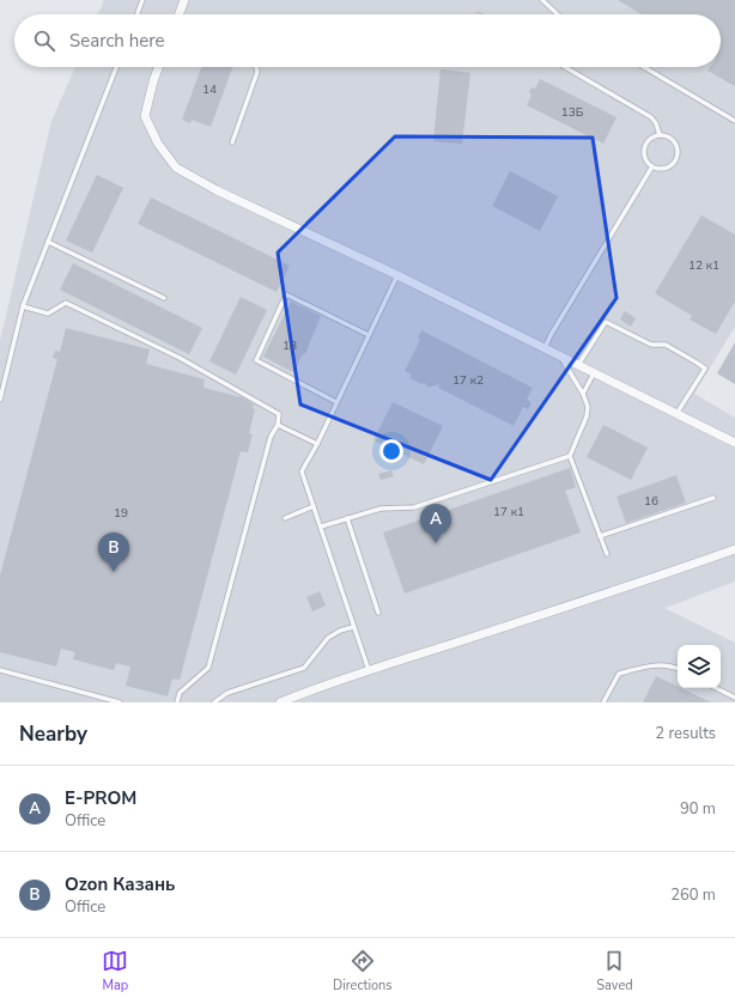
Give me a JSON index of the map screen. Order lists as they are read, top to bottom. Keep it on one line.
{"house_numbers":["14","13Б","12 к1","18","17 к2","16","17 к1","19"],"page":{"search":"Search here","pins":["A","B"],"heading":["Nearby","2 results"],"list":[{"mark":"A","name":"E-PROM","note":"Office","value":"90 m"},{"mark":"B","name":"Ozon Казань","note":"Office","value":"260 m"}],"nav":["Map","Directions","Saved"]}}
